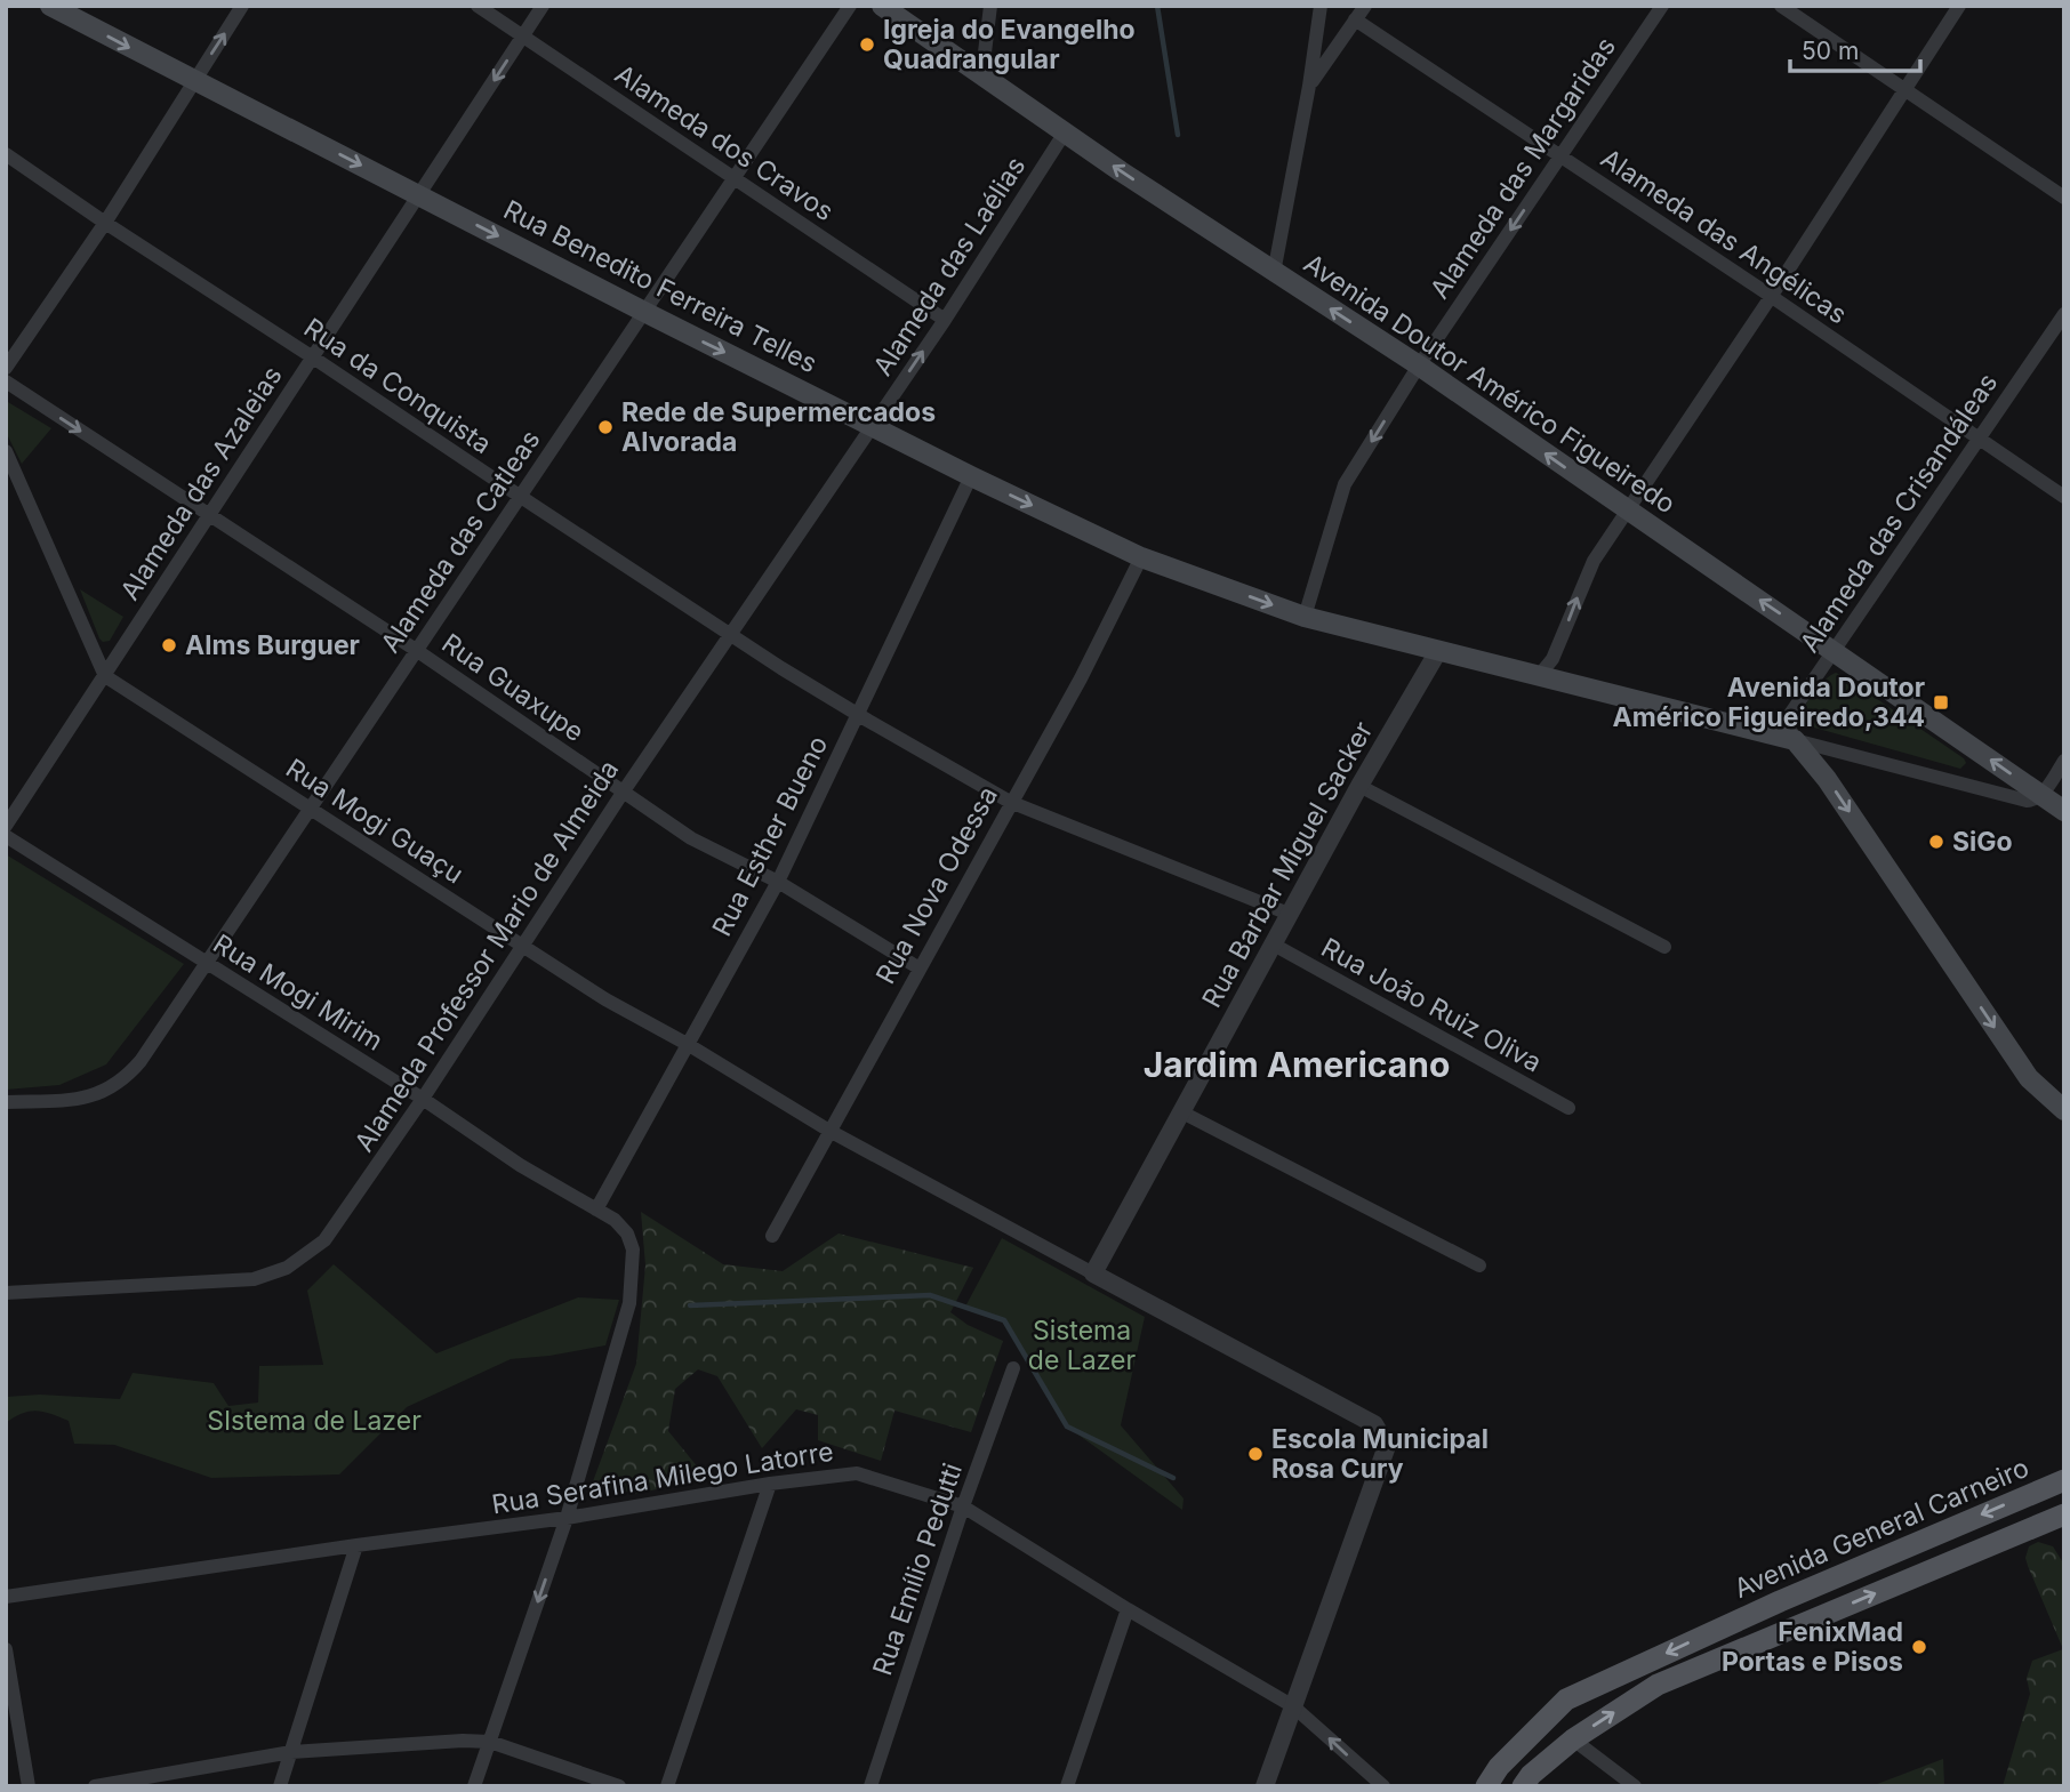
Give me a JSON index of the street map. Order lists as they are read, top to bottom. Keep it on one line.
{"streets":{"main road":["Rua Benedito Ferreira Telles","Avenida Doutor Américo Figueiredo","Avenida General Carneiro"],"street":["Alameda dos Cravos","Alameda das Margaridas","Alameda das Angélicas","Alameda das Laélias","Rua da Conquista","Alameda das Azaleias","Alameda das Crisandáleas","Alameda das Catleas","Rua Guaxupe","Rua Mogi Guaçu","Rua Esther Bueno","Rua Barbar Miguel Sacker","Rua Nova Odessa","Alameda Professor Mario de Almeida","Rua Mogi Mirim","Rua João Ruiz Oliva","Rua Serafina Milego Latorre","Rua Emílio Pedutti"]},"crossings":[["Alameda dos Cravos","Alameda das Laélias"],["Alameda dos Cravos","Alameda das Azaleias"],["Alameda dos Cravos","Alameda das Catleas"],["Alameda das Margaridas","Alameda das Angélicas"],["Alameda das Margaridas","Rua Benedito Ferreira Telles"],["Alameda das Margaridas","Avenida Doutor Américo Figueiredo"],["Alameda das Angélicas","Alameda das Crisandáleas"],["Alameda das Laélias","Rua Benedito Ferreira Telles"],["Alameda das Laélias","Avenida Doutor Américo Figueiredo"],["Alameda das Laélias","Alameda Professor Mario de Almeida"],["Rua Benedito Ferreira Telles","Avenida Doutor Américo Figueiredo"],["Rua Benedito Ferreira Telles","Alameda das Azaleias"],["Rua Benedito Ferreira Telles","Alameda das Crisandáleas"],["Rua Benedito Ferreira Telles","Alameda das Catleas"],["Rua Benedito Ferreira Telles","Rua Esther Bueno"],["Rua Benedito Ferreira Telles","Rua Barbar Miguel Sacker"],["Rua Benedito Ferreira Telles","Rua Nova Odessa"],["Rua Benedito Ferreira Telles","Alameda Professor Mario de Almeida"],["Avenida Doutor Américo Figueiredo","Alameda das Crisandáleas"],["Rua da Conquista","Alameda das Azaleias"],["Rua da Conquista","Alameda das Catleas"],["Rua da Conquista","Rua Esther Bueno"],["Rua da Conquista","Rua Barbar Miguel Sacker"],["Rua da Conquista","Rua Nova Odessa"],["Rua da Conquista","Alameda Professor Mario de Almeida"],["Alameda das Azaleias","Rua Guaxupe"],["Alameda das Azaleias","Rua Mogi Guaçu"],["Alameda das Catleas","Rua Guaxupe"],["Alameda das Catleas","Rua Mogi Guaçu"],["Alameda das Catleas","Rua Mogi Mirim"],["Rua Guaxupe","Rua Esther Bueno"],["Rua Guaxupe","Rua Nova Odessa"],["Rua Guaxupe","Alameda Professor Mario de Almeida"],["Rua Mogi Guaçu","Rua Esther Bueno"],["Rua Mogi Guaçu","Rua Barbar Miguel Sacker"],["Rua Mogi Guaçu","Rua Nova Odessa"],["Rua Mogi Guaçu","Alameda Professor Mario de Almeida"],["Rua Esther Bueno","Rua Mogi Mirim"],["Rua Barbar Miguel Sacker","Rua João Ruiz Oliva"],["Alameda Professor Mario de Almeida","Rua Mogi Mirim"],["Rua Mogi Mirim","Rua Serafina Milego Latorre"],["Rua Serafina Milego Latorre","Rua Emílio Pedutti"]],"one_way":["Alameda das Margaridas","Alameda das Laélias","Rua Benedito Ferreira Telles","Avenida Doutor Américo Figueiredo"],"districts":["Jardim Americano"],"parks":["Sistema de Lazer","SIstema de Lazer"],"places":{"other":["Igreja do Evangelho Quadrangular","Rede de Supermercados Alvorada","Alms Burguer","SiGo","Escola Municipal Rosa Cury","FenixMad Portas e Pisos"],"transit":["Avenida Doutor Américo Figueiredo,344"]},"scale_bar":"50 m"}
